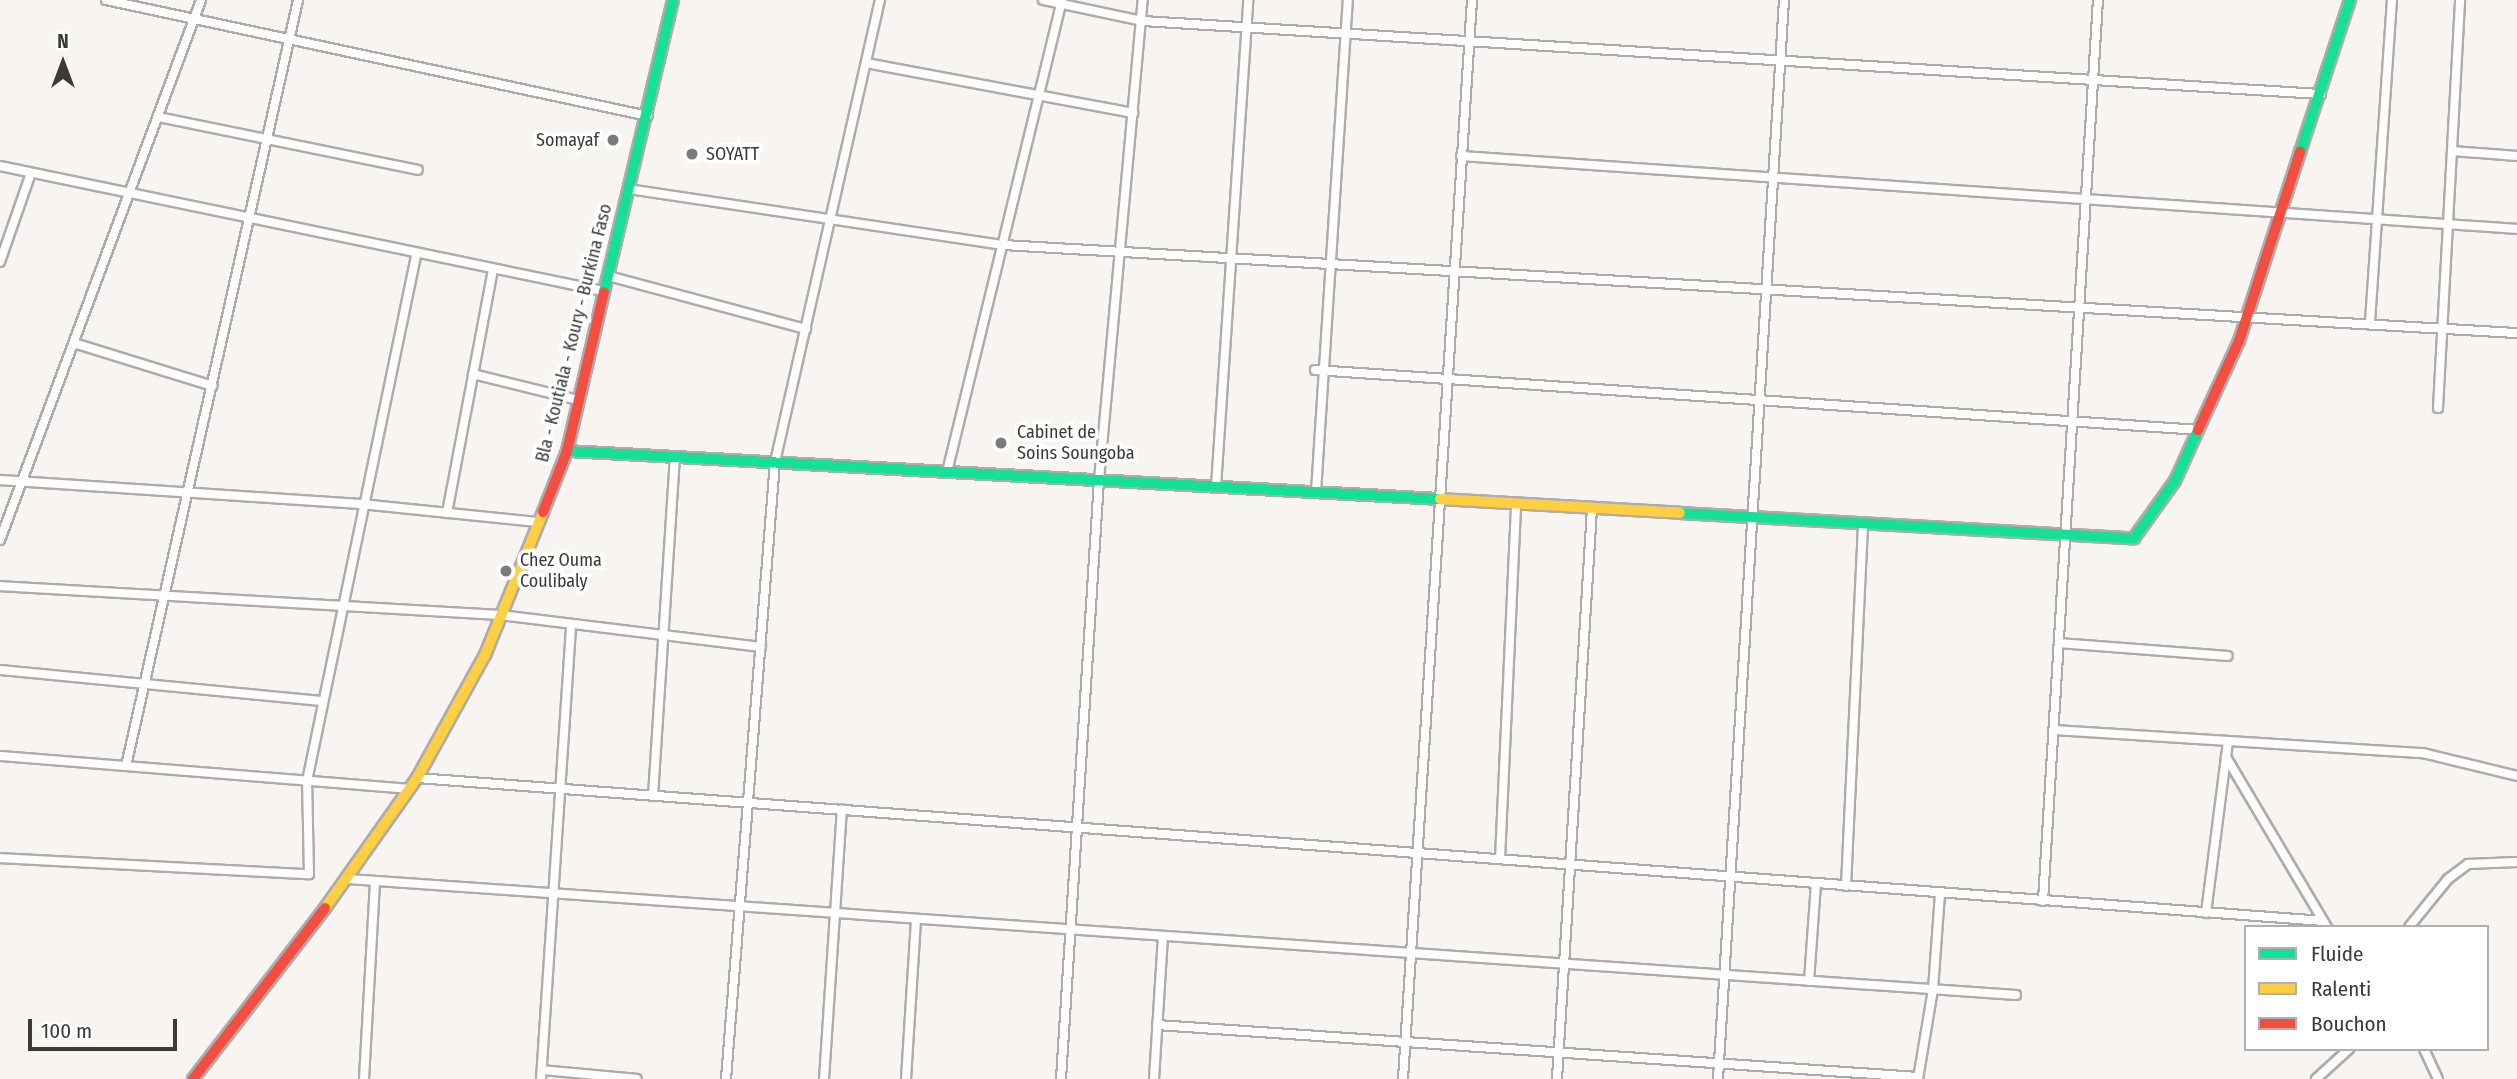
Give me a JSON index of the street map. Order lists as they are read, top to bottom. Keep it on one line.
{"streets":{"street":["Bla - Koutiala - Koury - Burkina Faso"]},"places":["Somayaf","SOYATT","Cabinet de Soins Soungoba","Chez Ouma Coulibaly"],"legend":["Fluide","Ralenti","Bouchon"],"scale_bar":"100 m","north":"top"}
